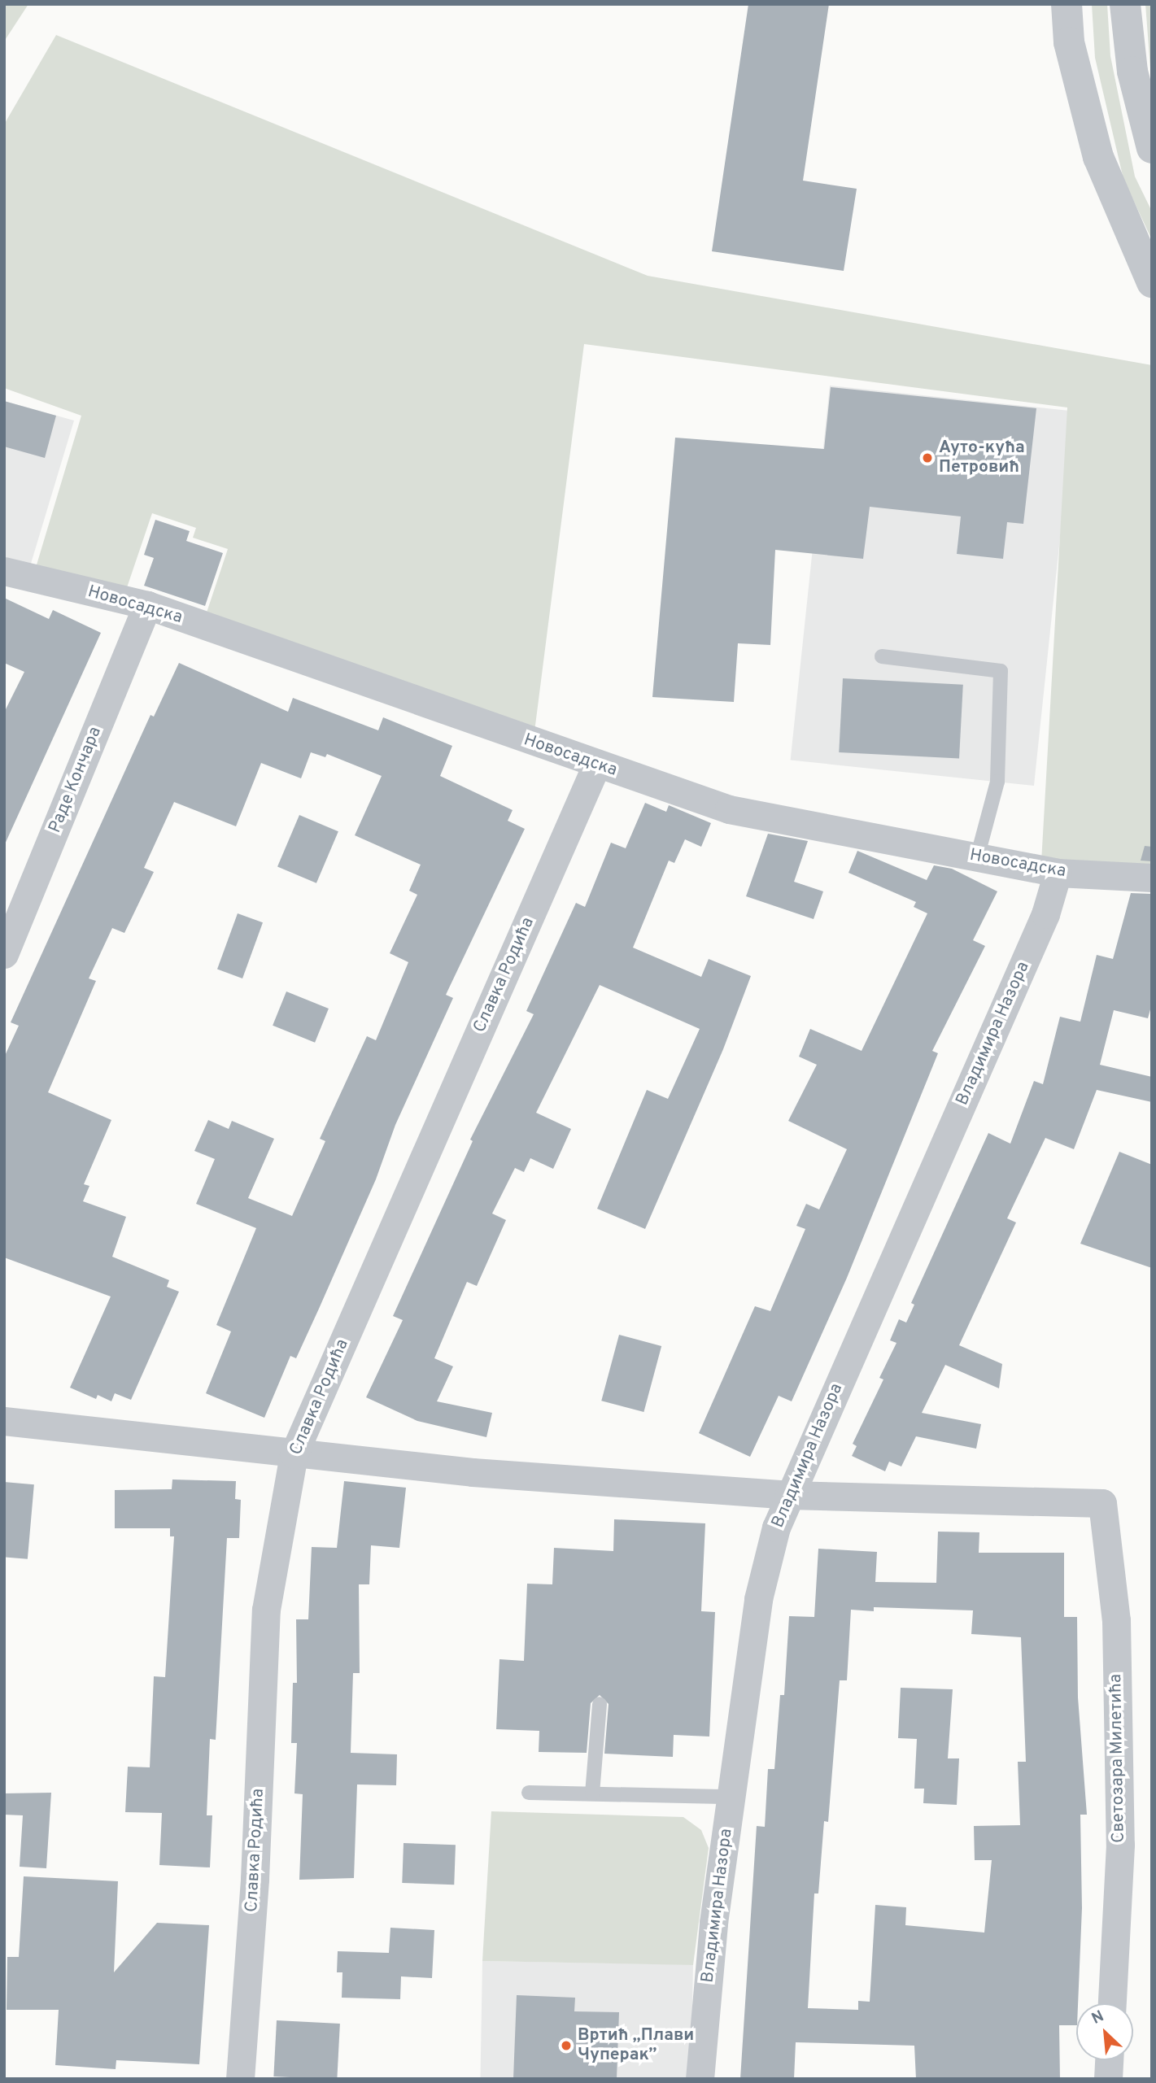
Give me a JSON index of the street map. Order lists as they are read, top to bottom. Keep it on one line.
{"streets":{"street":["Новосадска","Раде Кончара","Славка Родића","Владимира Назора","Светозара Милетића"]},"crossings":[["Новосадска","Раде Кончара"],["Новосадска","Славка Родића"],["Новосадска","Владимира Назора"],["Владимира Назора","Светозара Милетића"]],"places":["Ауто-кућа Петровић","Вртић „Плави Чуперак”"],"north":"top left"}
